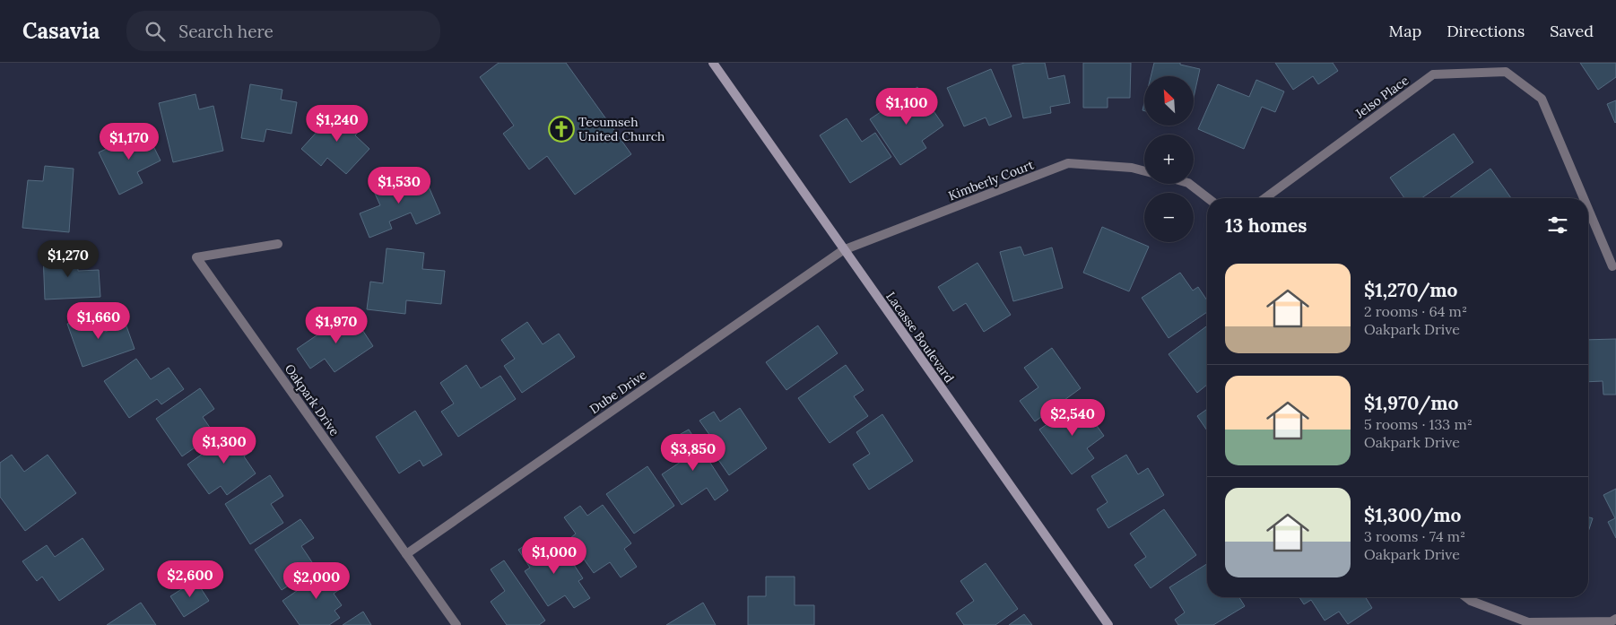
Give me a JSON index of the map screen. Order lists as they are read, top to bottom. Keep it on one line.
{"streets":{"street":["Jelso Place","Kimberly Court","Lacasse Boulevard","Dube Drive","Oakpark Drive"]},"crossings":[["Kimberly Court","Lacasse Boulevard"],["Kimberly Court","Dube Drive"],["Lacasse Boulevard","Dube Drive"],["Dube Drive","Oakpark Drive"]],"places":{"church":["Tecumseh United Church"]},"north":"top left","page":{"header":"Casavia","search":"Search here","nav":["Map","Directions","Saved"],"map_buttons":["+","−"],"price":["$1,100","$1,240","$1,170","$1,530","$1,270","$1,660","$1,970","$2,540","$1,300","$3,850","$1,000","$2,600","$2,000"],"heading":"13 homes","list":[{"name":"$1,270/mo","note":"2 rooms · 64 m² · Oakpark Drive"},{"name":"$1,970/mo","note":"5 rooms · 133 m² · Oakpark Drive"},{"name":"$1,300/mo","note":"3 rooms · 74 m² · Oakpark Drive"}]}}
